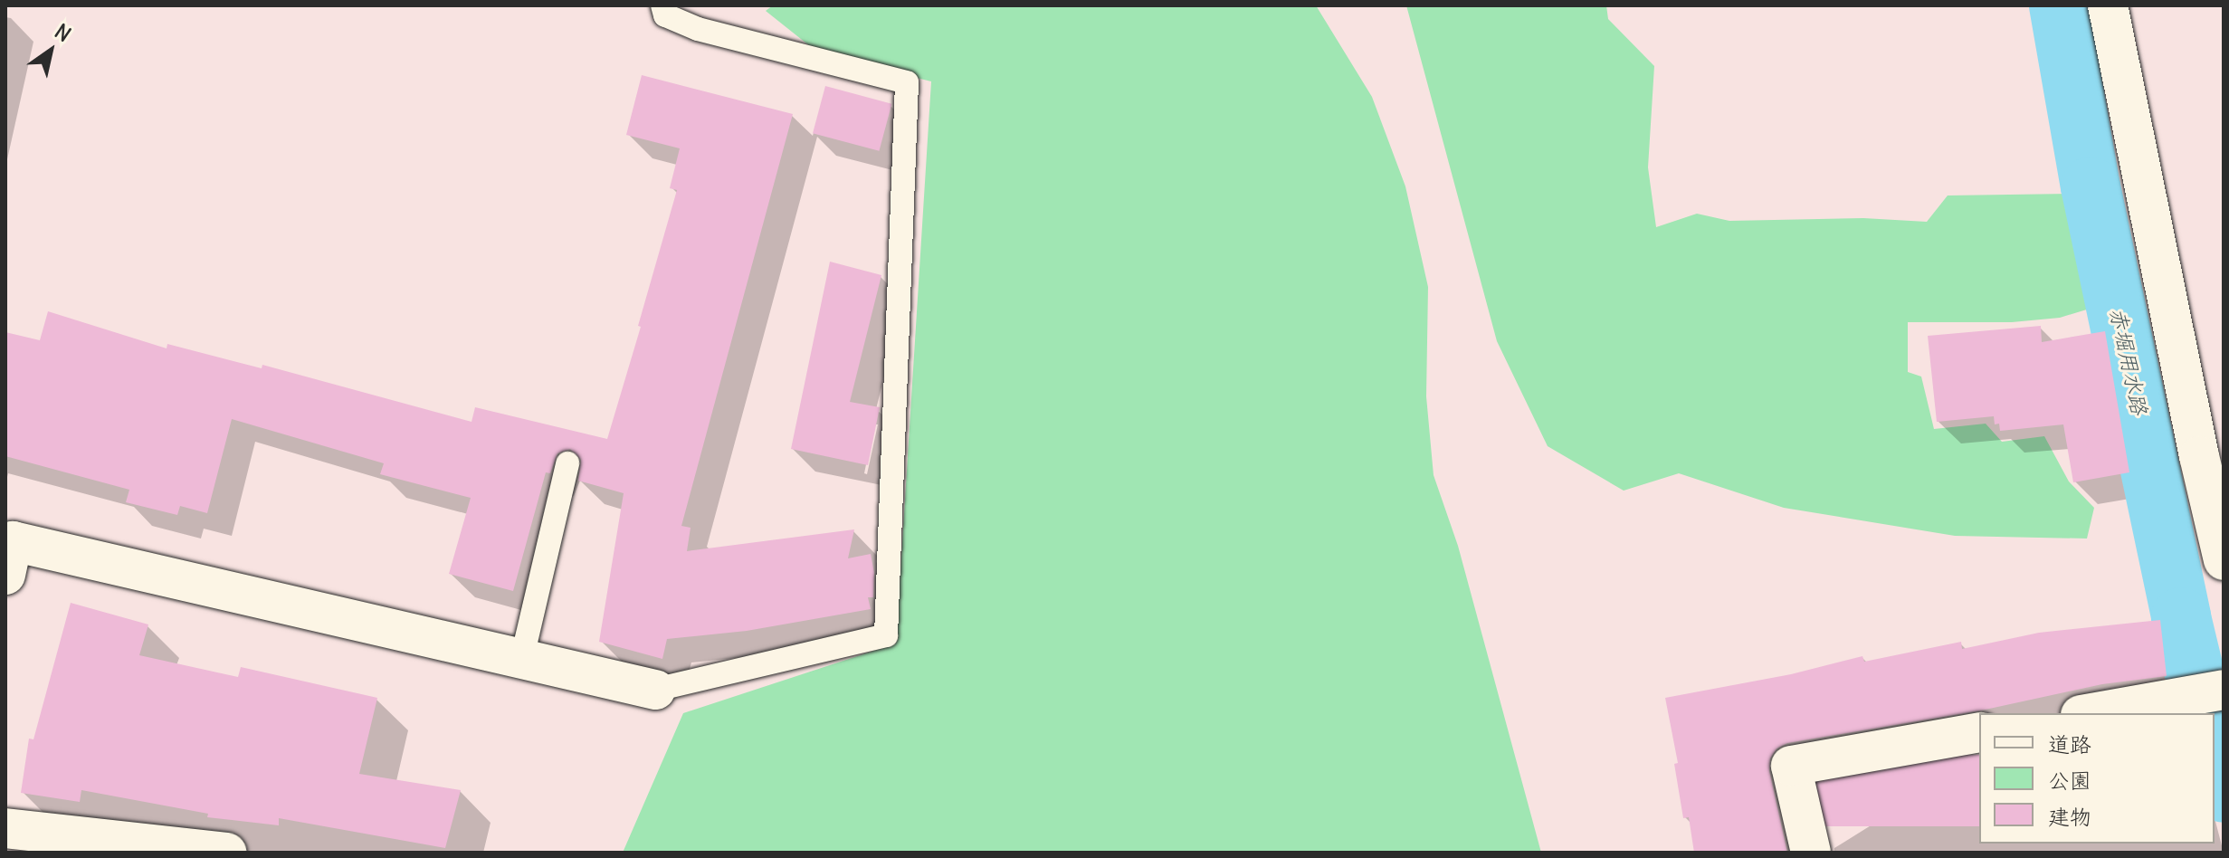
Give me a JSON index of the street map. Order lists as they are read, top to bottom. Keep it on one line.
{"water":["赤堀用水路"],"legend":["道路","公園","建物"],"north":"top right"}
